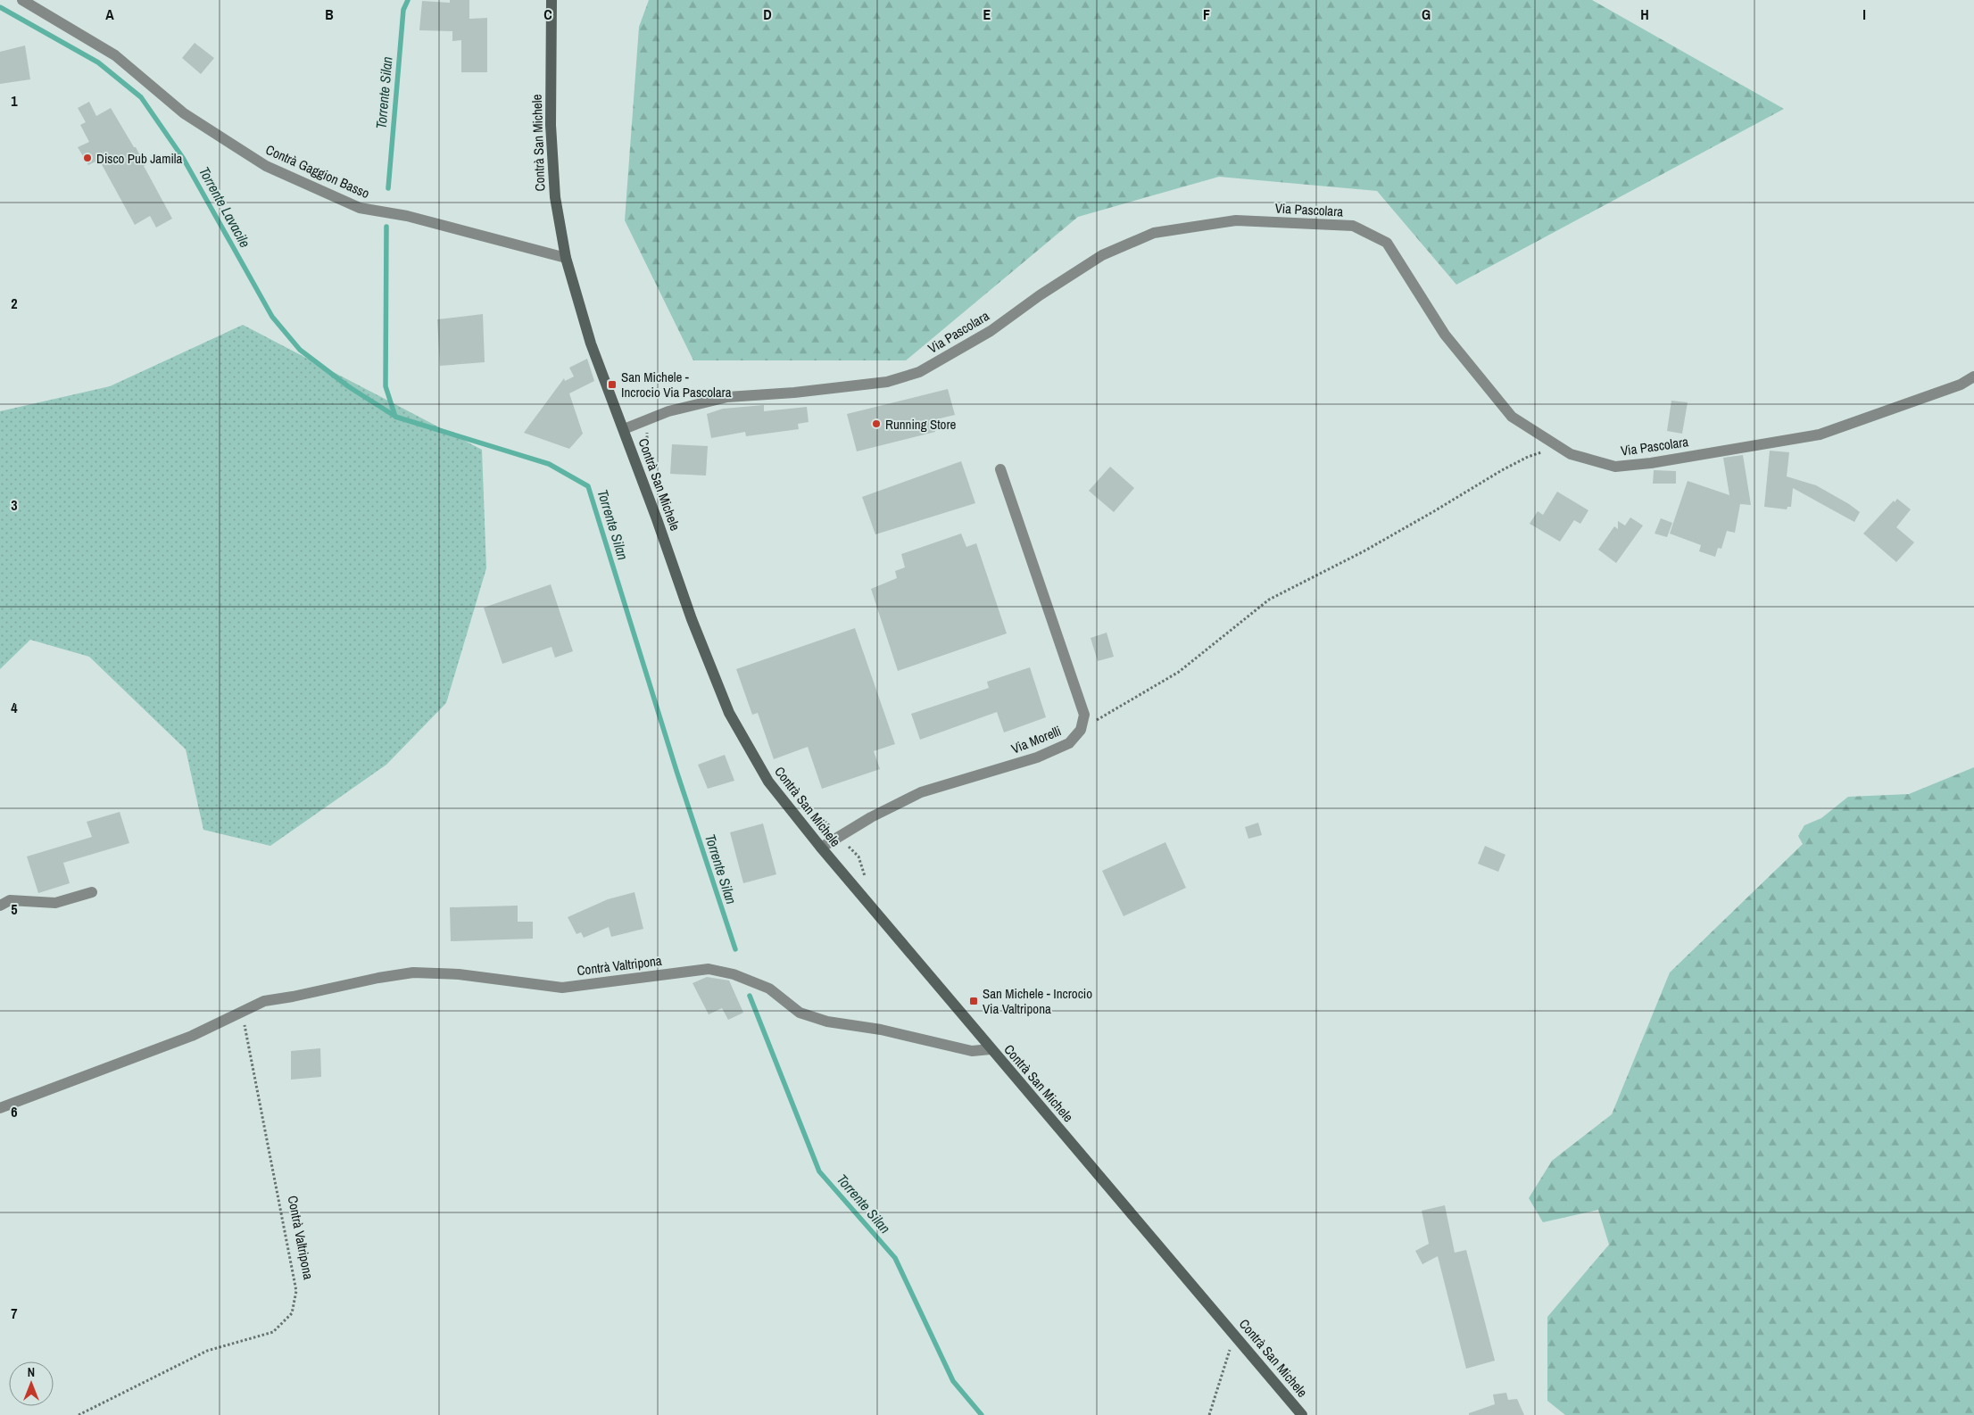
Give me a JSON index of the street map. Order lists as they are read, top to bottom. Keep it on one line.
{"streets":{"main road":["Contrà San Michele"],"street":["Contrà Gaggion Basso","Via Pascolara","Via Morelli","Contrà Valtripona"]},"crossings":[["Contrà San Michele","Contrà Gaggion Basso"],["Contrà San Michele","Via Pascolara"],["Contrà San Michele","Via Morelli"],["Contrà San Michele","Contrà Valtripona"]],"water":["Torrente Silan","Torrente Lavacile"],"places":{"other":["Disco Pub Jamila","Running Store"],"transit":["San Michele - Incrocio Via Pascolara","San Michele - Incrocio Via Valtripona"]},"north":"top","grid":{"columns":["A","B","C","D","E","F","G","H","I"],"rows":["1","2","3","4","5","6","7"]}}
